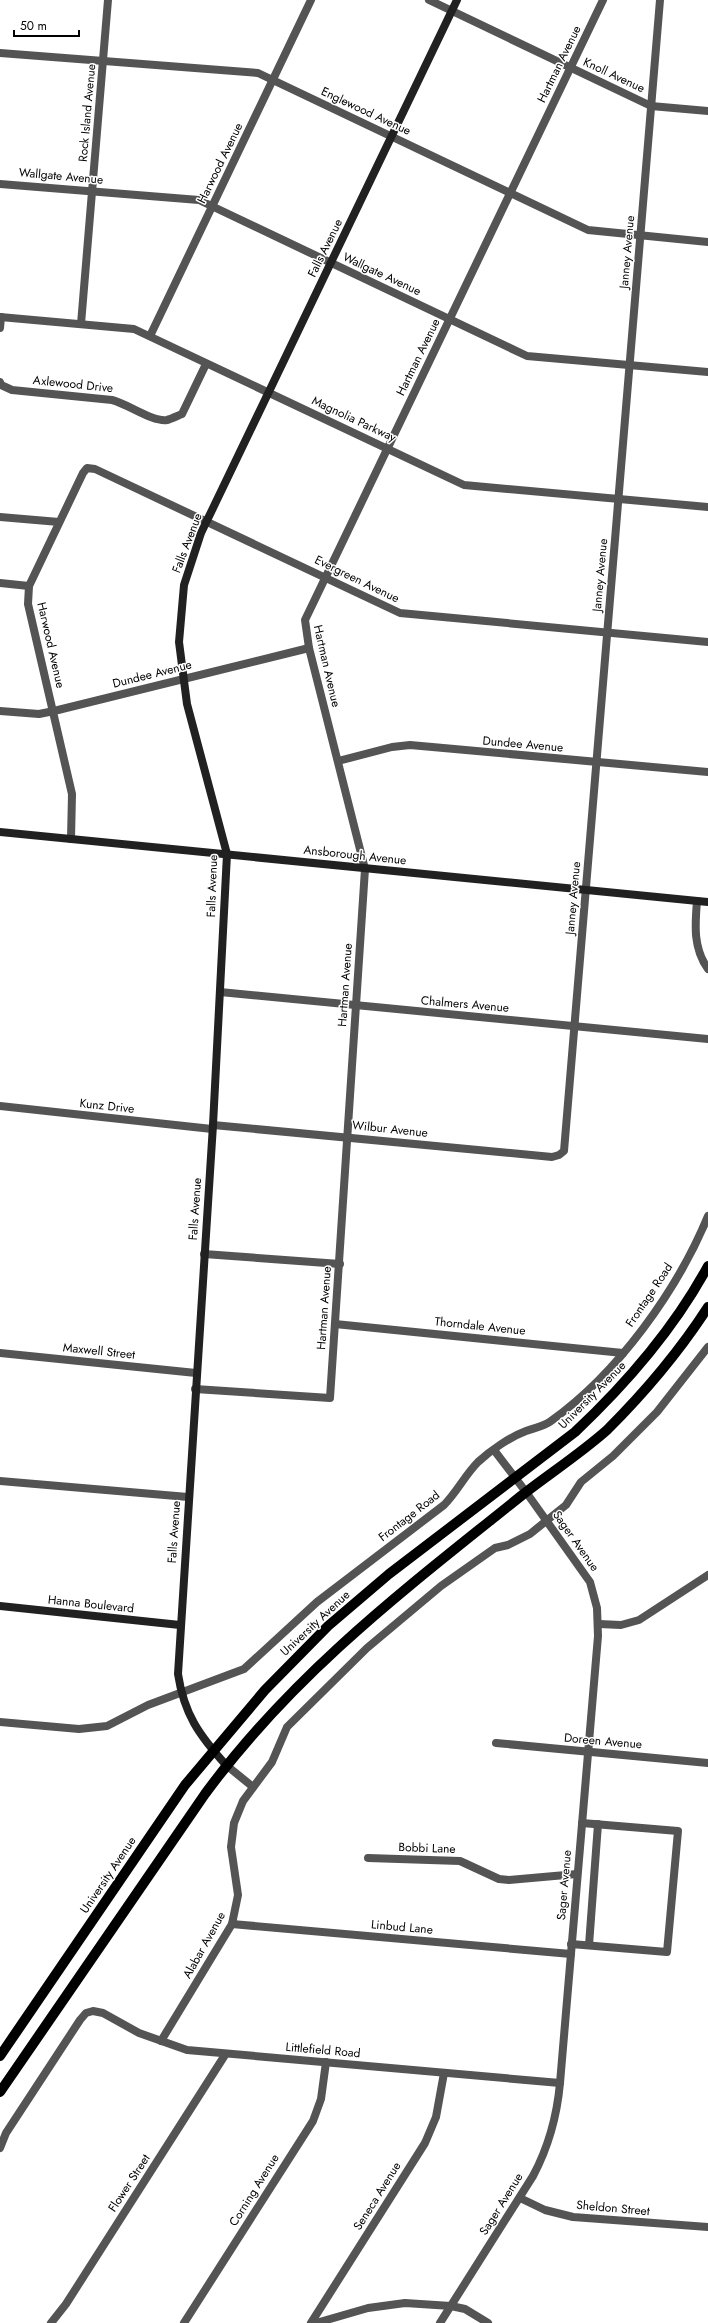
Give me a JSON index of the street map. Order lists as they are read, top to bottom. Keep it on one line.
{"streets":{"main road":["University Avenue"],"street":["Hartman Avenue","Knoll Avenue","Englewood Avenue","Rock Island Avenue","Harwood Avenue","Wallgate Avenue","Falls Avenue","Janney Avenue","Axlewood Drive","Magnolia Parkway","Evergreen Avenue","Dundee Avenue","Ansborough Avenue","Chalmers Avenue","Kunz Drive","Wilbur Avenue","Frontage Road","Thorndale Avenue","Maxwell Street","Sager Avenue","Hanna Boulevard","Doreen Avenue","Bobbi Lane","Linbud Lane","Alabar Avenue","Littlefield Road","Flower Street","Corning Avenue","Seneca Avenue","Sheldon Street"]},"crossings":[["Hartman Avenue","Knoll Avenue"],["Hartman Avenue","Englewood Avenue"],["Hartman Avenue","Wallgate Avenue"],["Hartman Avenue","Falls Avenue"],["Hartman Avenue","Magnolia Parkway"],["Hartman Avenue","Evergreen Avenue"],["Hartman Avenue","Dundee Avenue"],["Hartman Avenue","Ansborough Avenue"],["Hartman Avenue","Chalmers Avenue"],["Hartman Avenue","Wilbur Avenue"],["Hartman Avenue","Thorndale Avenue"],["Knoll Avenue","Falls Avenue"],["Knoll Avenue","Janney Avenue"],["Englewood Avenue","Rock Island Avenue"],["Englewood Avenue","Harwood Avenue"],["Englewood Avenue","Falls Avenue"],["Englewood Avenue","Janney Avenue"],["Rock Island Avenue","Wallgate Avenue"],["Rock Island Avenue","Magnolia Parkway"],["Harwood Avenue","Wallgate Avenue"],["Harwood Avenue","Magnolia Parkway"],["Harwood Avenue","Evergreen Avenue"],["Harwood Avenue","Dundee Avenue"],["Harwood Avenue","Ansborough Avenue"],["Wallgate Avenue","Falls Avenue"],["Wallgate Avenue","Janney Avenue"],["Falls Avenue","Magnolia Parkway"],["Falls Avenue","Evergreen Avenue"],["Falls Avenue","Dundee Avenue"],["Falls Avenue","Ansborough Avenue"],["Falls Avenue","Chalmers Avenue"],["Falls Avenue","Kunz Drive"],["Falls Avenue","Wilbur Avenue"],["Falls Avenue","Frontage Road"],["Falls Avenue","Maxwell Street"],["Falls Avenue","University Avenue"],["Falls Avenue","Hanna Boulevard"],["Falls Avenue","Alabar Avenue"],["Janney Avenue","Magnolia Parkway"],["Janney Avenue","Evergreen Avenue"],["Janney Avenue","Dundee Avenue"],["Janney Avenue","Ansborough Avenue"],["Janney Avenue","Chalmers Avenue"],["Janney Avenue","Wilbur Avenue"],["Axlewood Drive","Magnolia Parkway"],["Kunz Drive","Wilbur Avenue"],["Frontage Road","Thorndale Avenue"],["Frontage Road","Sager Avenue"],["University Avenue","Sager Avenue"],["Sager Avenue","Doreen Avenue"],["Sager Avenue","Bobbi Lane"],["Sager Avenue","Linbud Lane"],["Sager Avenue","Littlefield Road"],["Sager Avenue","Sheldon Street"],["Linbud Lane","Alabar Avenue"],["Alabar Avenue","Littlefield Road"],["Littlefield Road","Flower Street"],["Littlefield Road","Corning Avenue"],["Littlefield Road","Seneca Avenue"]],"scale_bar":"50 m"}
